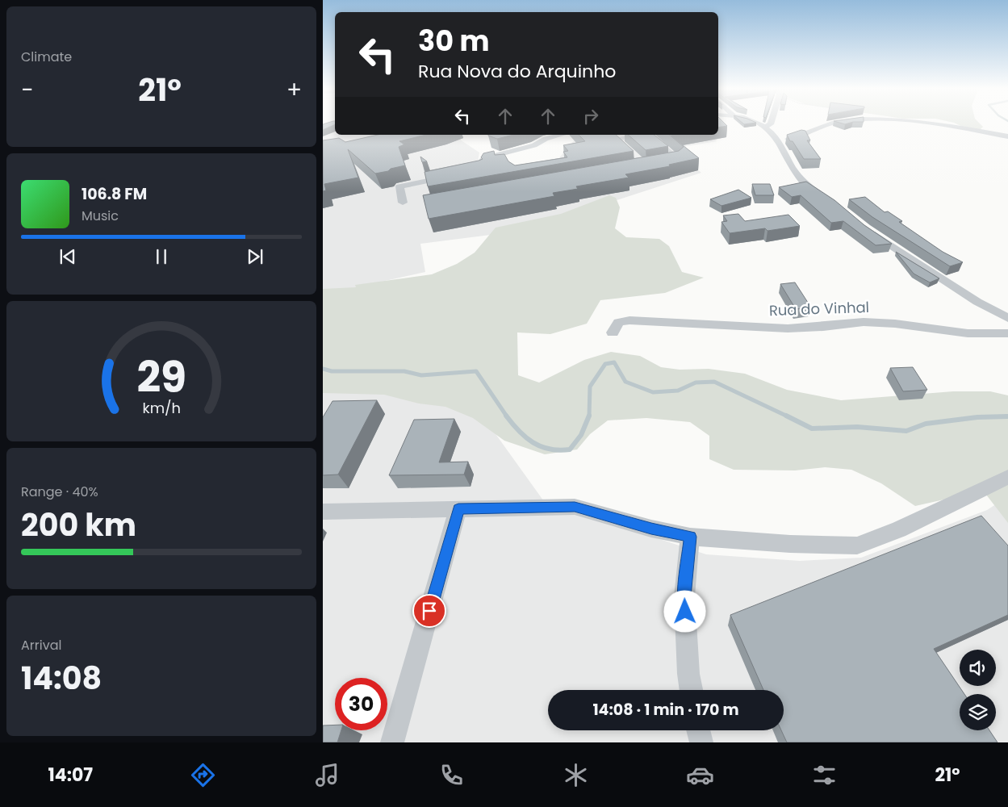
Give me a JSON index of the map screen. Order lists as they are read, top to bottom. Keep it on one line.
{"streets":{"street":["Rua do Vinhal"]},"page":{"tile":["Climate",["Range · 40%","200 km"],["Arrival","14:08"]],"turn":["30 m","Rua Nova do Arquinho"],"heat":["−","21°","+"],"song":["106.8 FM","Music"],"limit":"30","trip":"14:08 · 1 min · 170 m","tabs":["14:07","21°"],"gauge":["29","km/h"]}}
